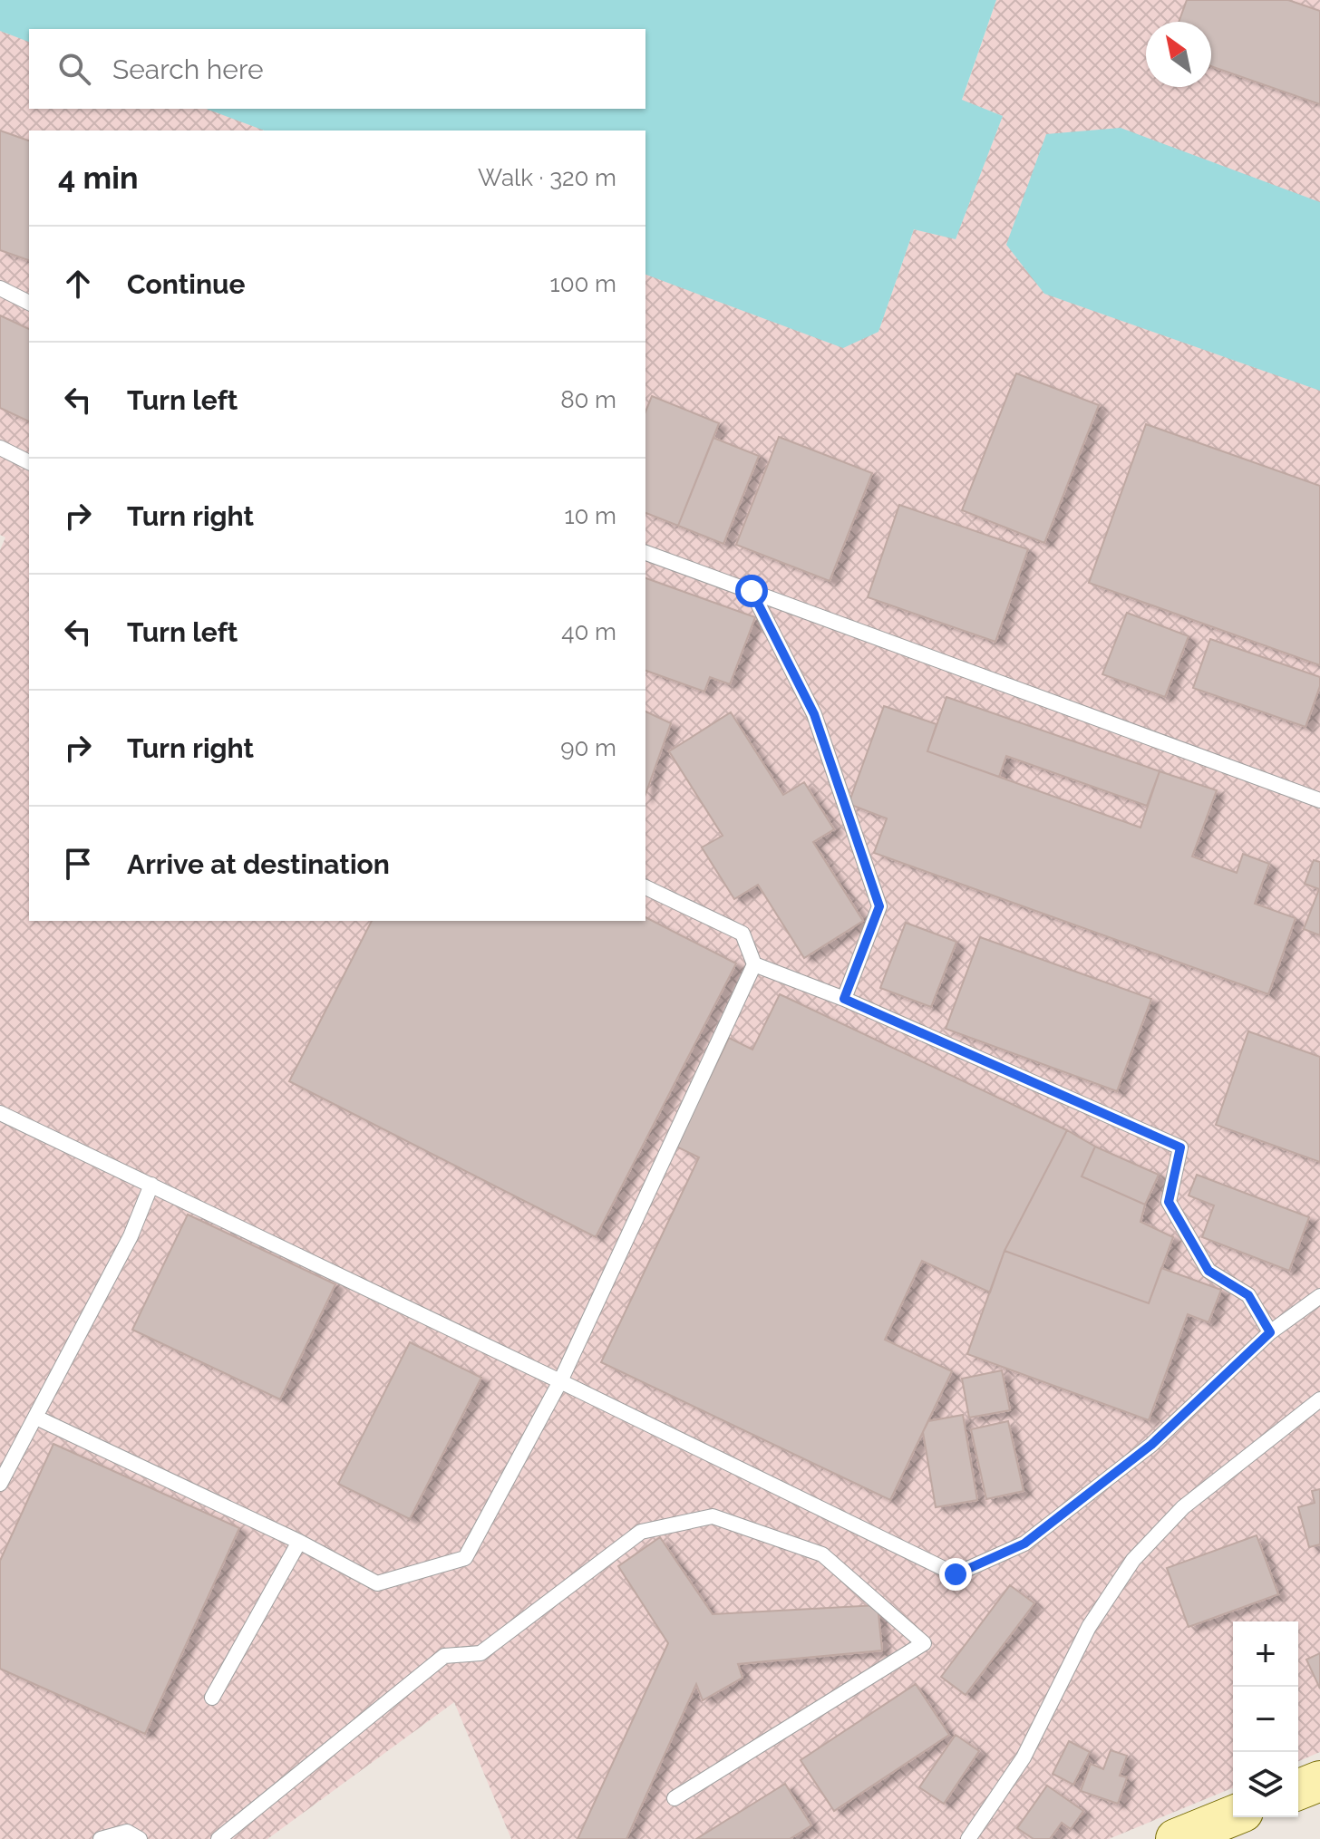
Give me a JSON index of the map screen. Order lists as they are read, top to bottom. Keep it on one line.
{"north":"top left","page":{"search":"Search here","heading":["4 min","Walk · 320 m"],"list":[["Continue","100 m"],["Turn left","80 m"],["Turn right","10 m"],["Turn left","40 m"],["Turn right","90 m"],"Arrive at destination"],"map_buttons":["+","−"]}}
